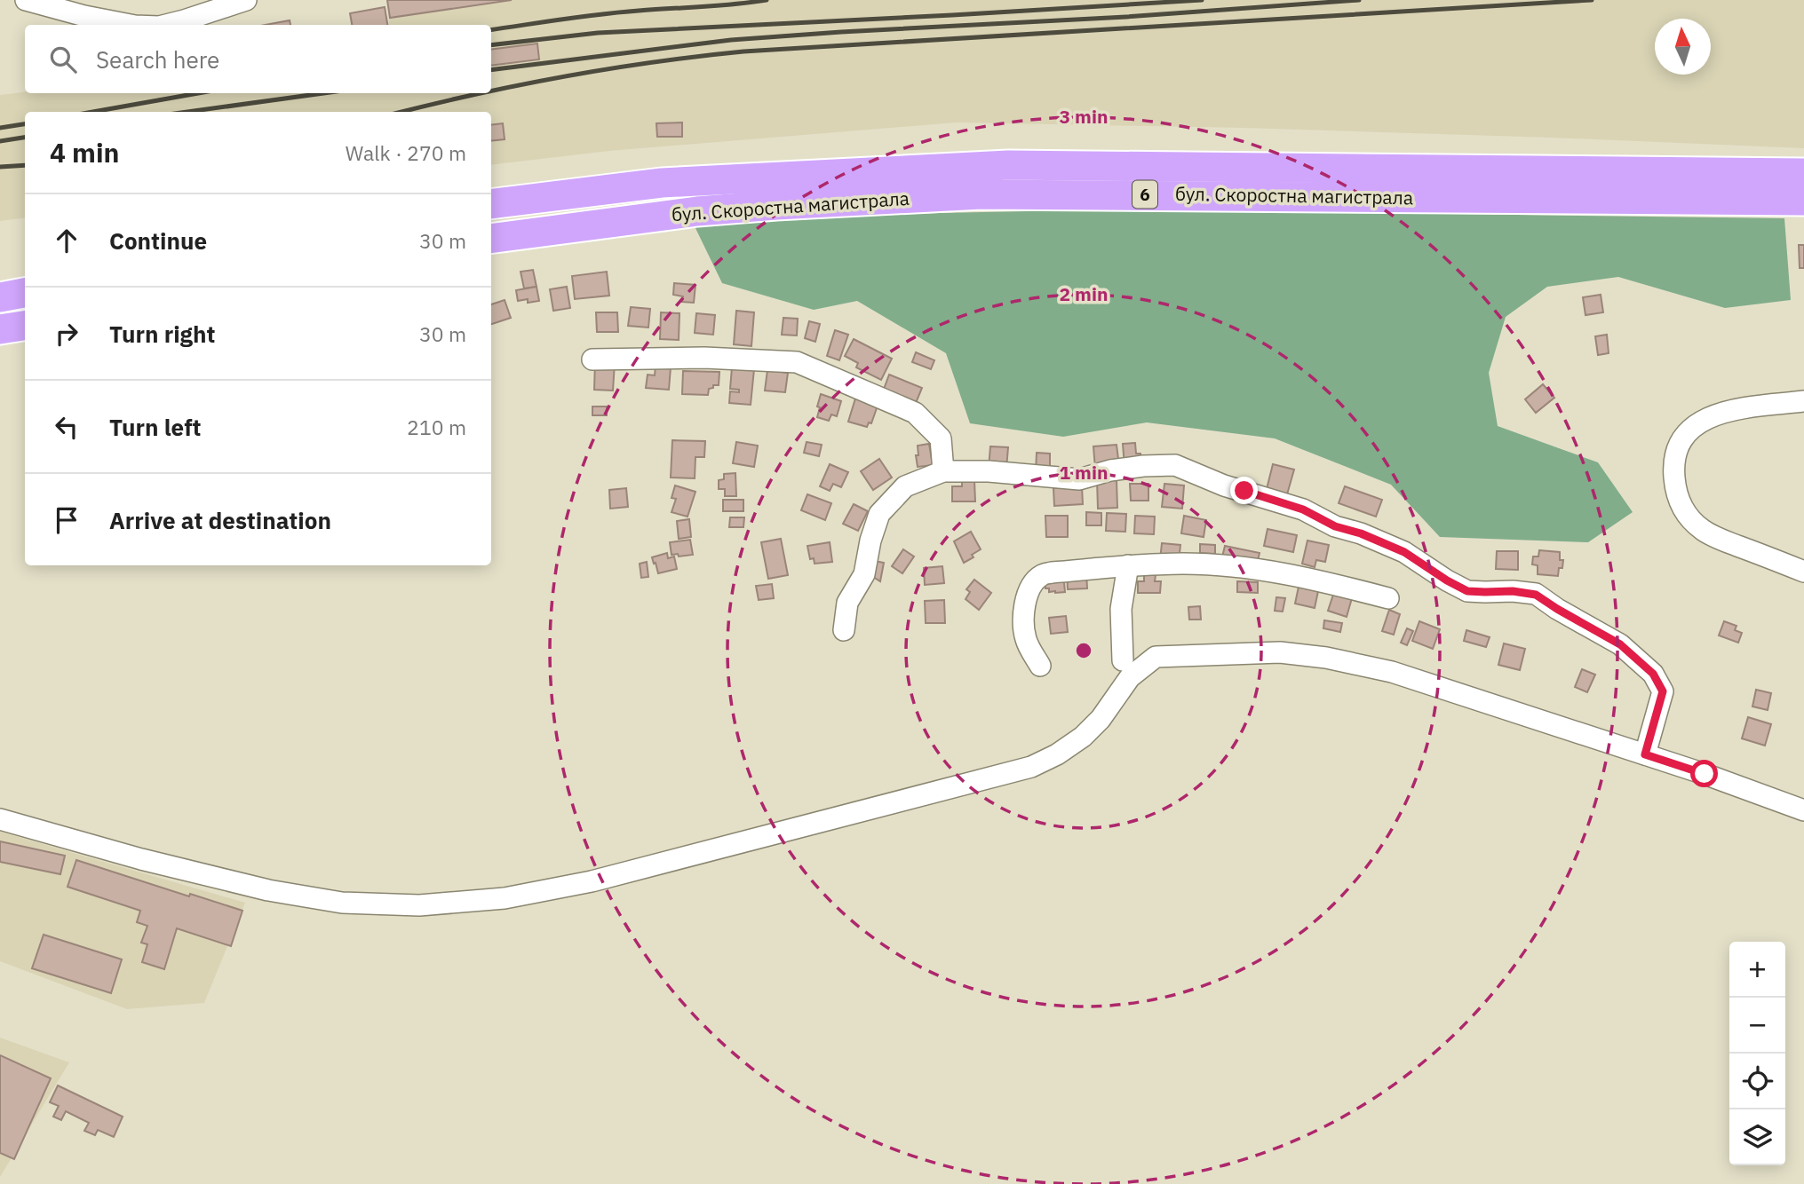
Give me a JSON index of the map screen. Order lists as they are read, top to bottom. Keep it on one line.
{"streets":{"highway":["6","бул. Скоростна магистрала"]},"north":"top","page":{"search":"Search here","heading":["4 min","Walk · 270 m"],"list":[["Continue","30 m"],["Turn right","30 m"],["Turn left","210 m"],"Arrive at destination"],"map_buttons":["+","−"]},"rings":["3 min","2 min","1 min"]}
